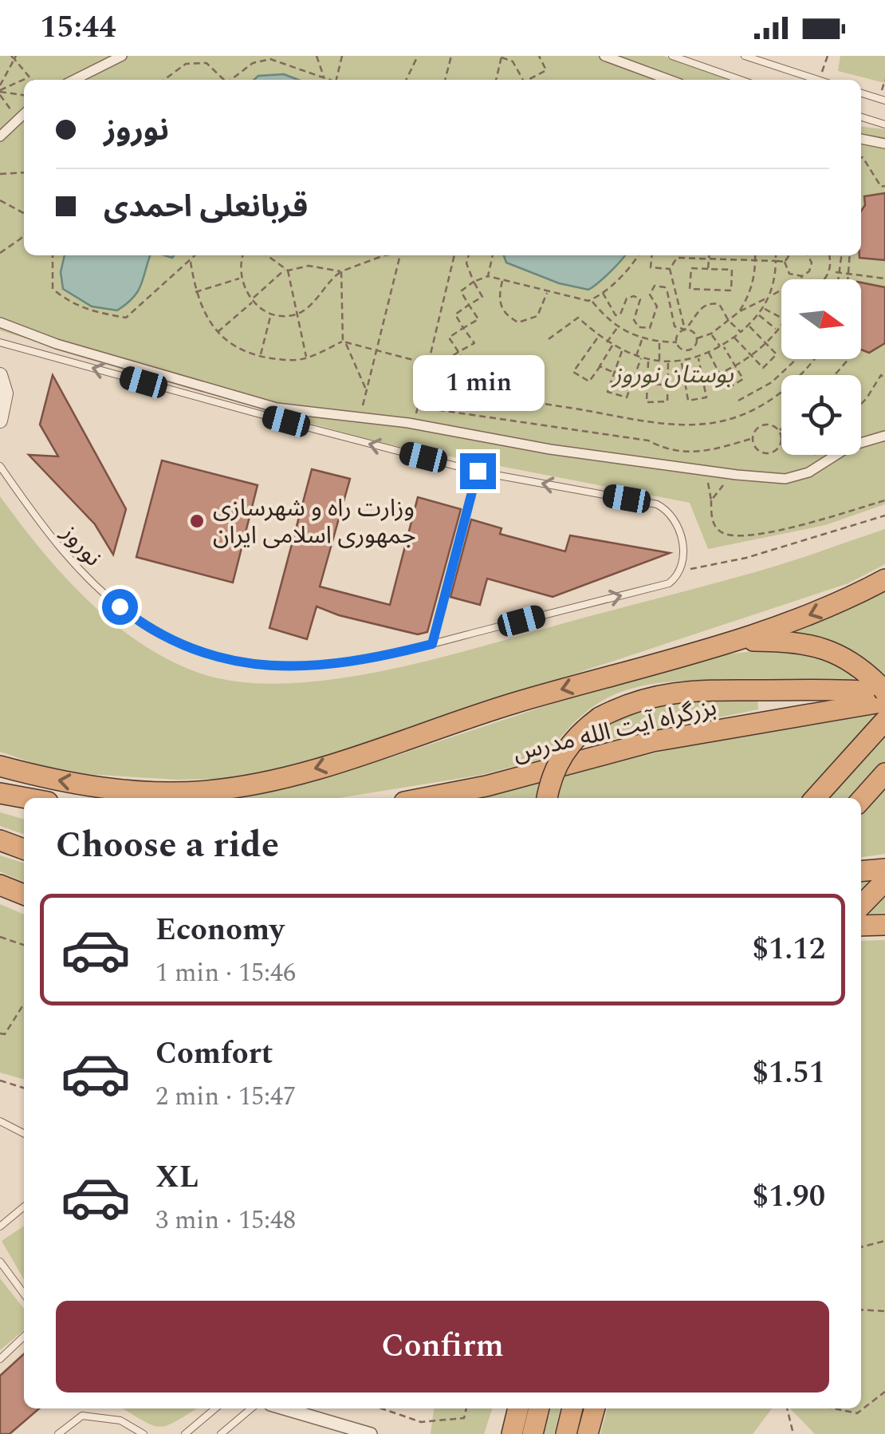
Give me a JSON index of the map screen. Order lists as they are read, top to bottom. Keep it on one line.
{"streets":{"highway":["بزرگراه آیت الله مدرس"],"lane":["نوروز"]},"parks":["بوستان نوروز"],"places":["وزارت راه و شهرسازی جمهوری اسلامی ایران"],"north":"right","page":{"status":"15:44","banner":["نوروز","قربانعلی احمدی"],"bubble":"1 min","heading":"Choose a ride","list":[{"name":"Economy","note":"1 min · 15:46","value":"$1.12"},{"name":"Comfort","note":"2 min · 15:47","value":"$1.51"},{"name":"XL","note":"3 min · 15:48","value":"$1.90"}],"buttons":"Confirm"}}
